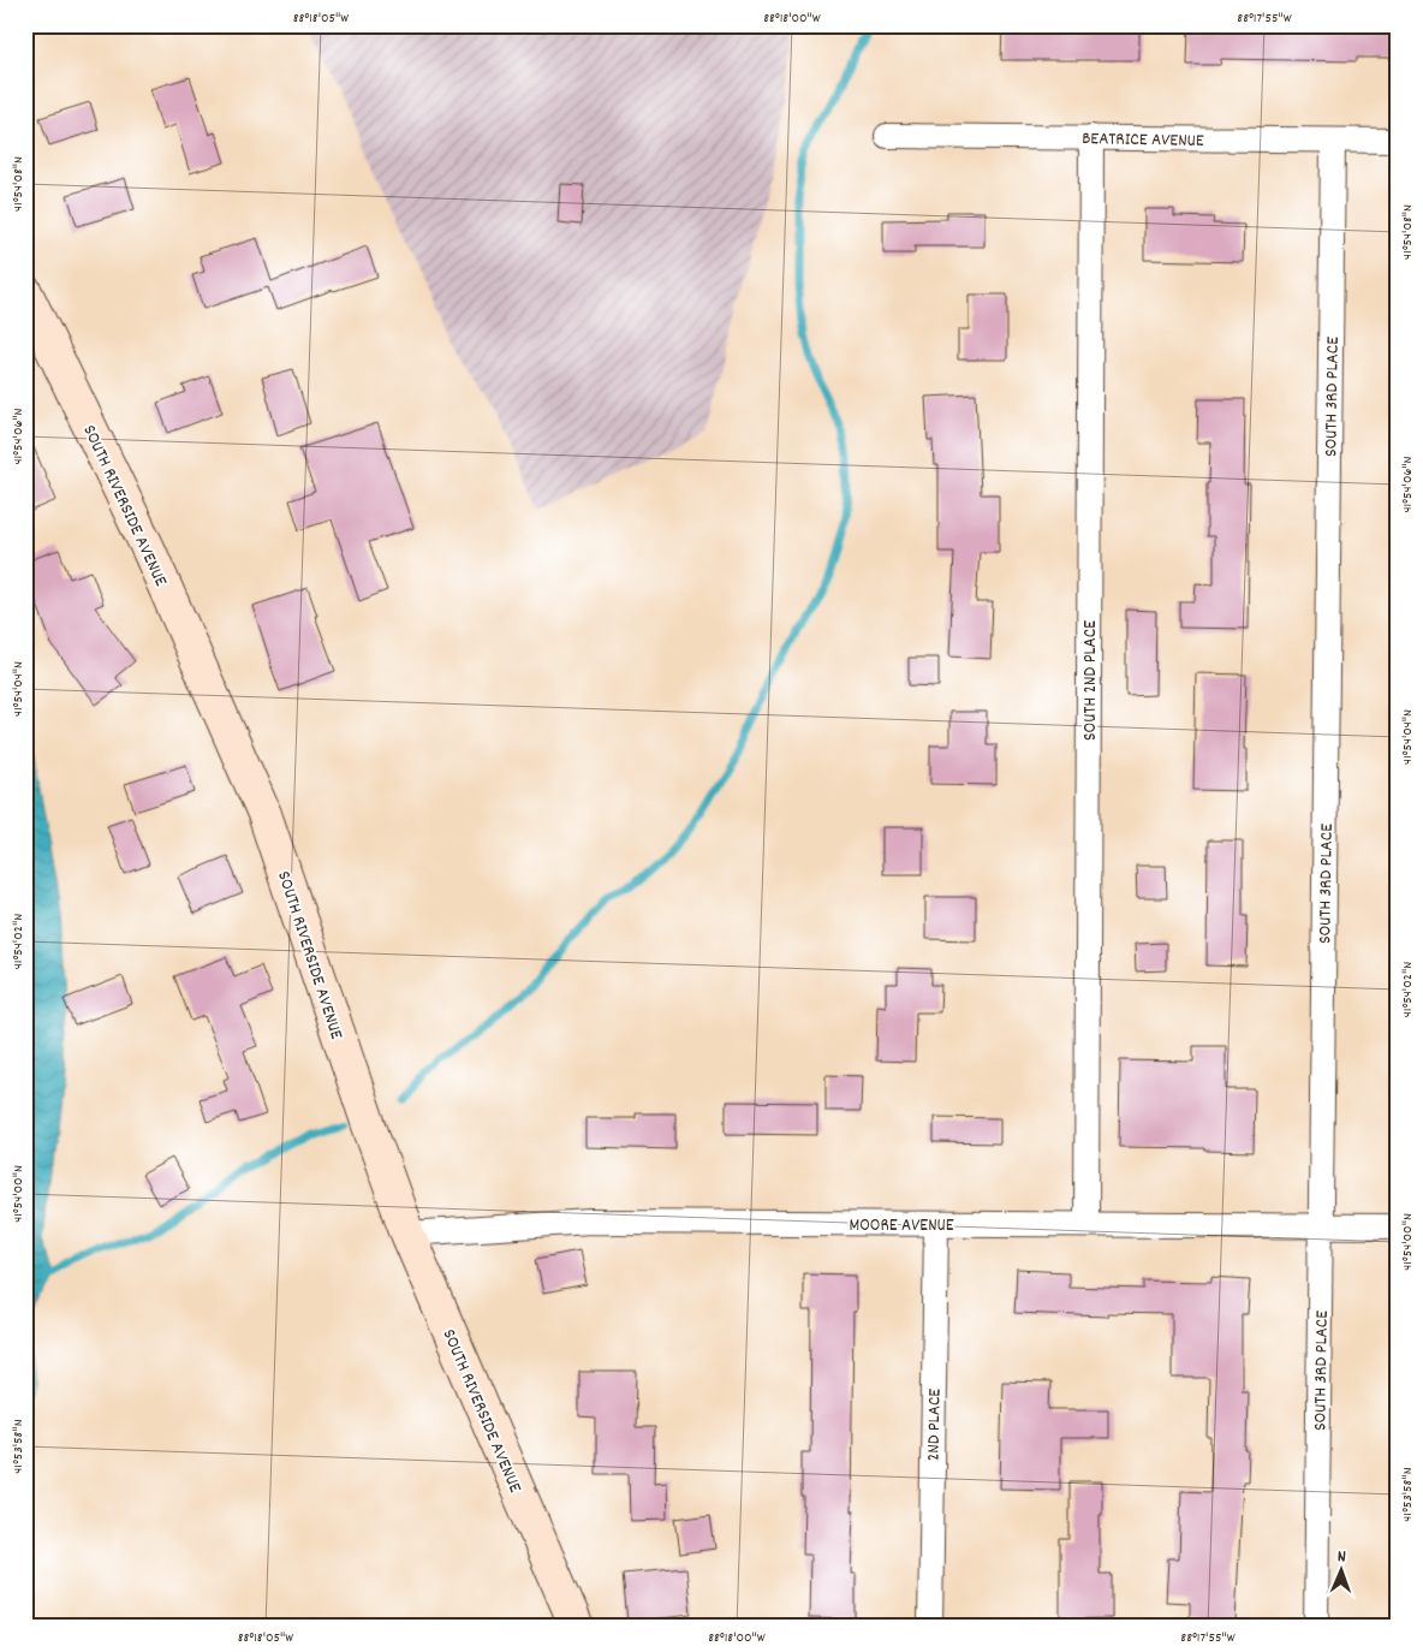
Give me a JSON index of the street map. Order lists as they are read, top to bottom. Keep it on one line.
{"streets":{"main road":["SOUTH RIVERSIDE AVENUE"],"street":["BEATRICE AVENUE","SOUTH 3RD PLACE","SOUTH 2ND PLACE","MOORE AVENUE","2ND PLACE"]},"crossings":[["BEATRICE AVENUE","SOUTH 3RD PLACE"],["BEATRICE AVENUE","SOUTH 2ND PLACE"],["SOUTH 3RD PLACE","MOORE AVENUE"],["SOUTH RIVERSIDE AVENUE","MOORE AVENUE"],["SOUTH 2ND PLACE","MOORE AVENUE"],["MOORE AVENUE","2ND PLACE"]],"north":"top","coordinates":["88°18'05\"W","88°18'00\"W","88°17'55\"W","41°54'08\"N","41°54'06\"N","41°54'04\"N","41°54'02\"N","41°54'00\"N","41°53'58\"N"]}
